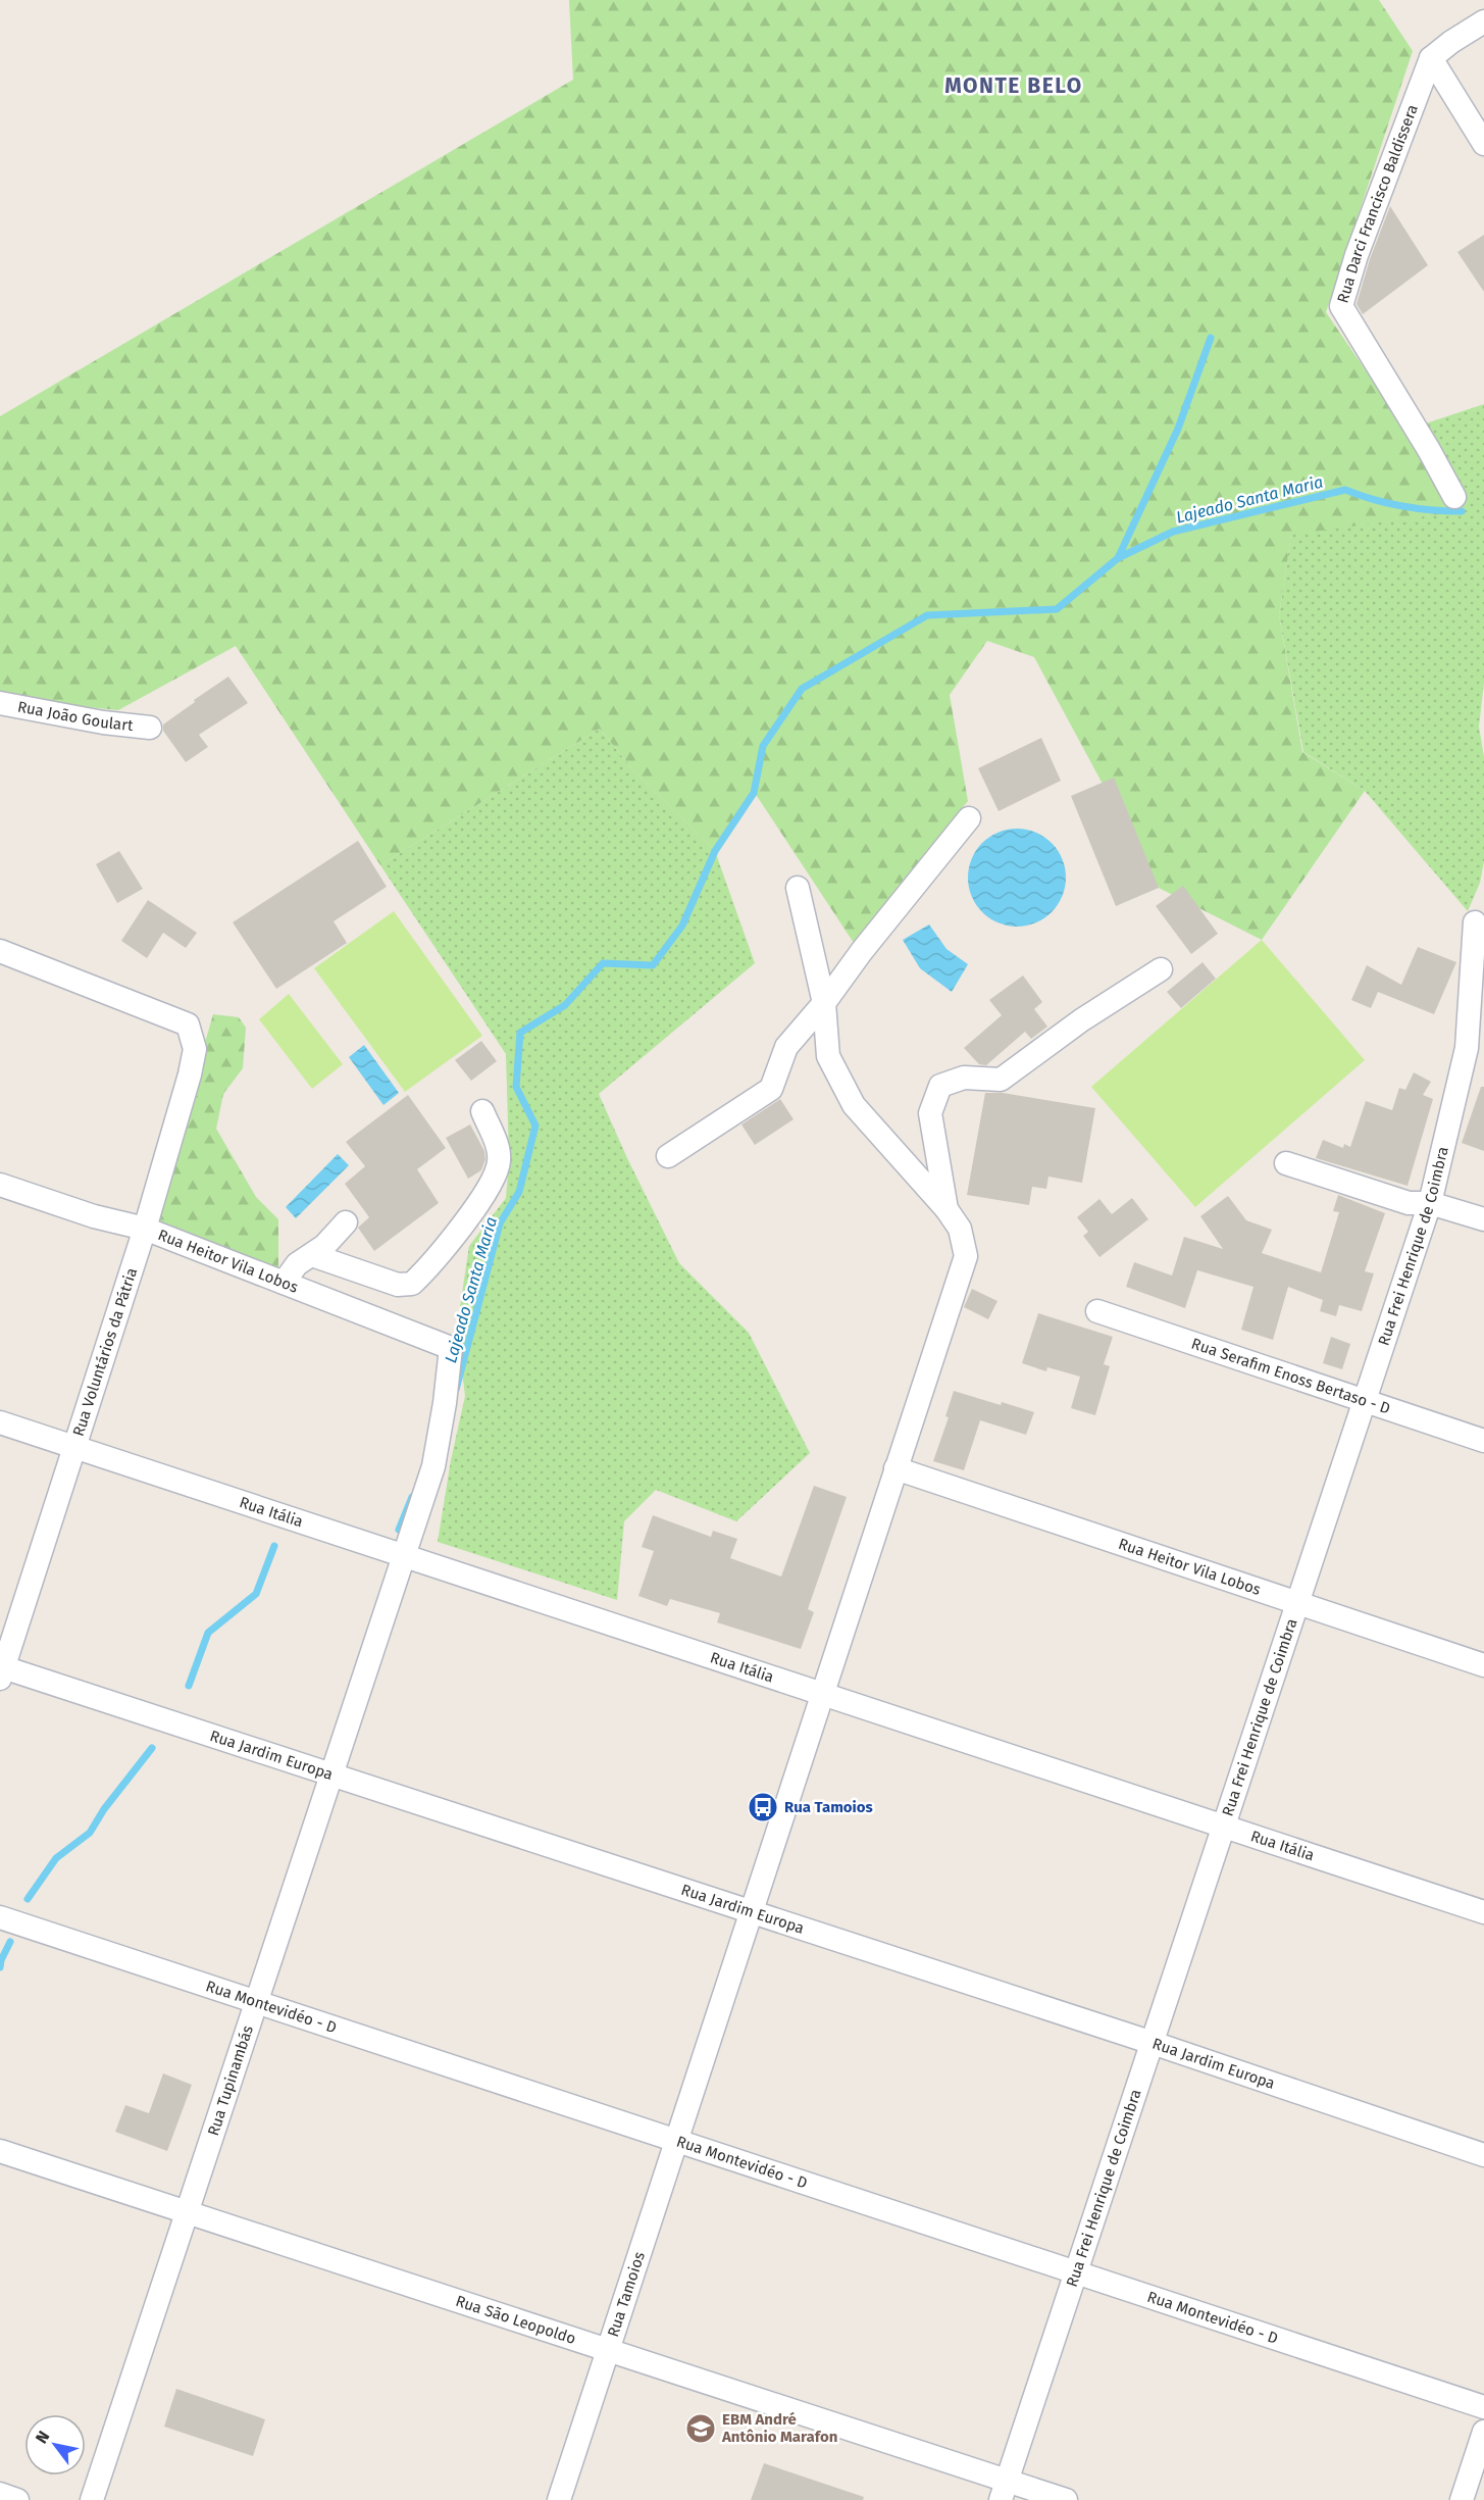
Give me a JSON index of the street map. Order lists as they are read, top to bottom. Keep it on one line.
{"streets":{"street":["Rua Darci Francisco Baldissera","Rua João Goulart","Rua Frei Henrique de Coimbra","Rua Heitor Vila Lobos","Rua Voluntários da Pátria","Rua Serafim Enoss Bertaso - D","Rua Itália","Rua Jardim Europa","Rua Montevidéo - D","Rua Tupinambás","Rua Tamoios","Rua São Leopoldo"]},"crossings":[["Rua Frei Henrique de Coimbra","Rua Heitor Vila Lobos"],["Rua Frei Henrique de Coimbra","Rua Serafim Enoss Bertaso - D"],["Rua Frei Henrique de Coimbra","Rua Itália"],["Rua Frei Henrique de Coimbra","Rua Jardim Europa"],["Rua Frei Henrique de Coimbra","Rua Montevidéo - D"],["Rua Frei Henrique de Coimbra","Rua São Leopoldo"],["Rua Heitor Vila Lobos","Rua Voluntários da Pátria"],["Rua Heitor Vila Lobos","Rua Tupinambás"],["Rua Heitor Vila Lobos","Rua Tamoios"],["Rua Voluntários da Pátria","Rua Itália"],["Rua Voluntários da Pátria","Rua Jardim Europa"],["Rua Itália","Rua Tupinambás"],["Rua Itália","Rua Tamoios"],["Rua Jardim Europa","Rua Tupinambás"],["Rua Jardim Europa","Rua Tamoios"],["Rua Montevidéo - D","Rua Tupinambás"],["Rua Montevidéo - D","Rua Tamoios"],["Rua Tupinambás","Rua São Leopoldo"],["Rua Tamoios","Rua São Leopoldo"]],"districts":["MONTE BELO"],"water":["Lajeado Santa Maria"],"places":{"bus stop":["Rua Tamoios"],"school or university":["EBM André Antônio Marafon"]},"north":"top left"}
